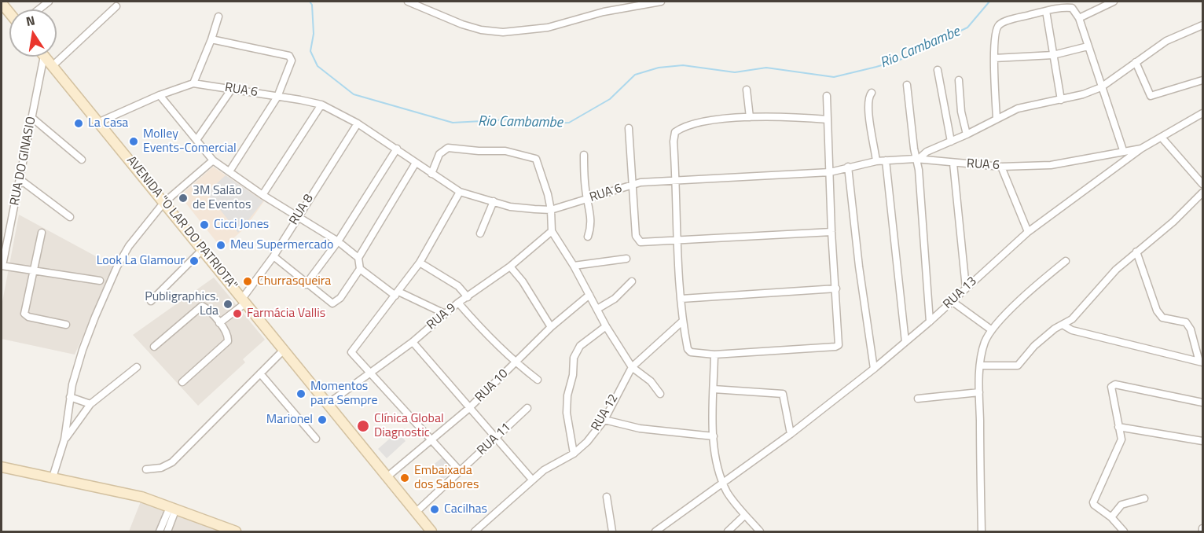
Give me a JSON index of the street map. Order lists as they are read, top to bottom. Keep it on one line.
{"streets":{"main road":["AVENIDA \"O LAR DO PATRIOTA\""],"street":["RUA 6","RUA DO GINASIO","RUA 8","RUA 13","RUA 9","RUA 10","RUA 12","RUA 11"]},"crossings":[["RUA 6","RUA 8"],["RUA 6","AVENIDA \"O LAR DO PATRIOTA\""],["RUA 6","RUA 13"],["RUA 8","AVENIDA \"O LAR DO PATRIOTA\""],["AVENIDA \"O LAR DO PATRIOTA\"","RUA 9"],["AVENIDA \"O LAR DO PATRIOTA\"","RUA 10"],["AVENIDA \"O LAR DO PATRIOTA\"","RUA 11"]],"water":["Rio Cambambe"],"places":["La Casa","Molley Events-Comercial","3M Salão de Eventos","Cicci Jones","Meu Supermercado","Look La Glamour","Churrasqueira","Publigraphics. Lda","Farmácia Vallis","Momentos para Sempre","Marionel","Clínica Global Diagnostic","Embaixada dos Sabores","Cacilhas"],"north":"top"}
